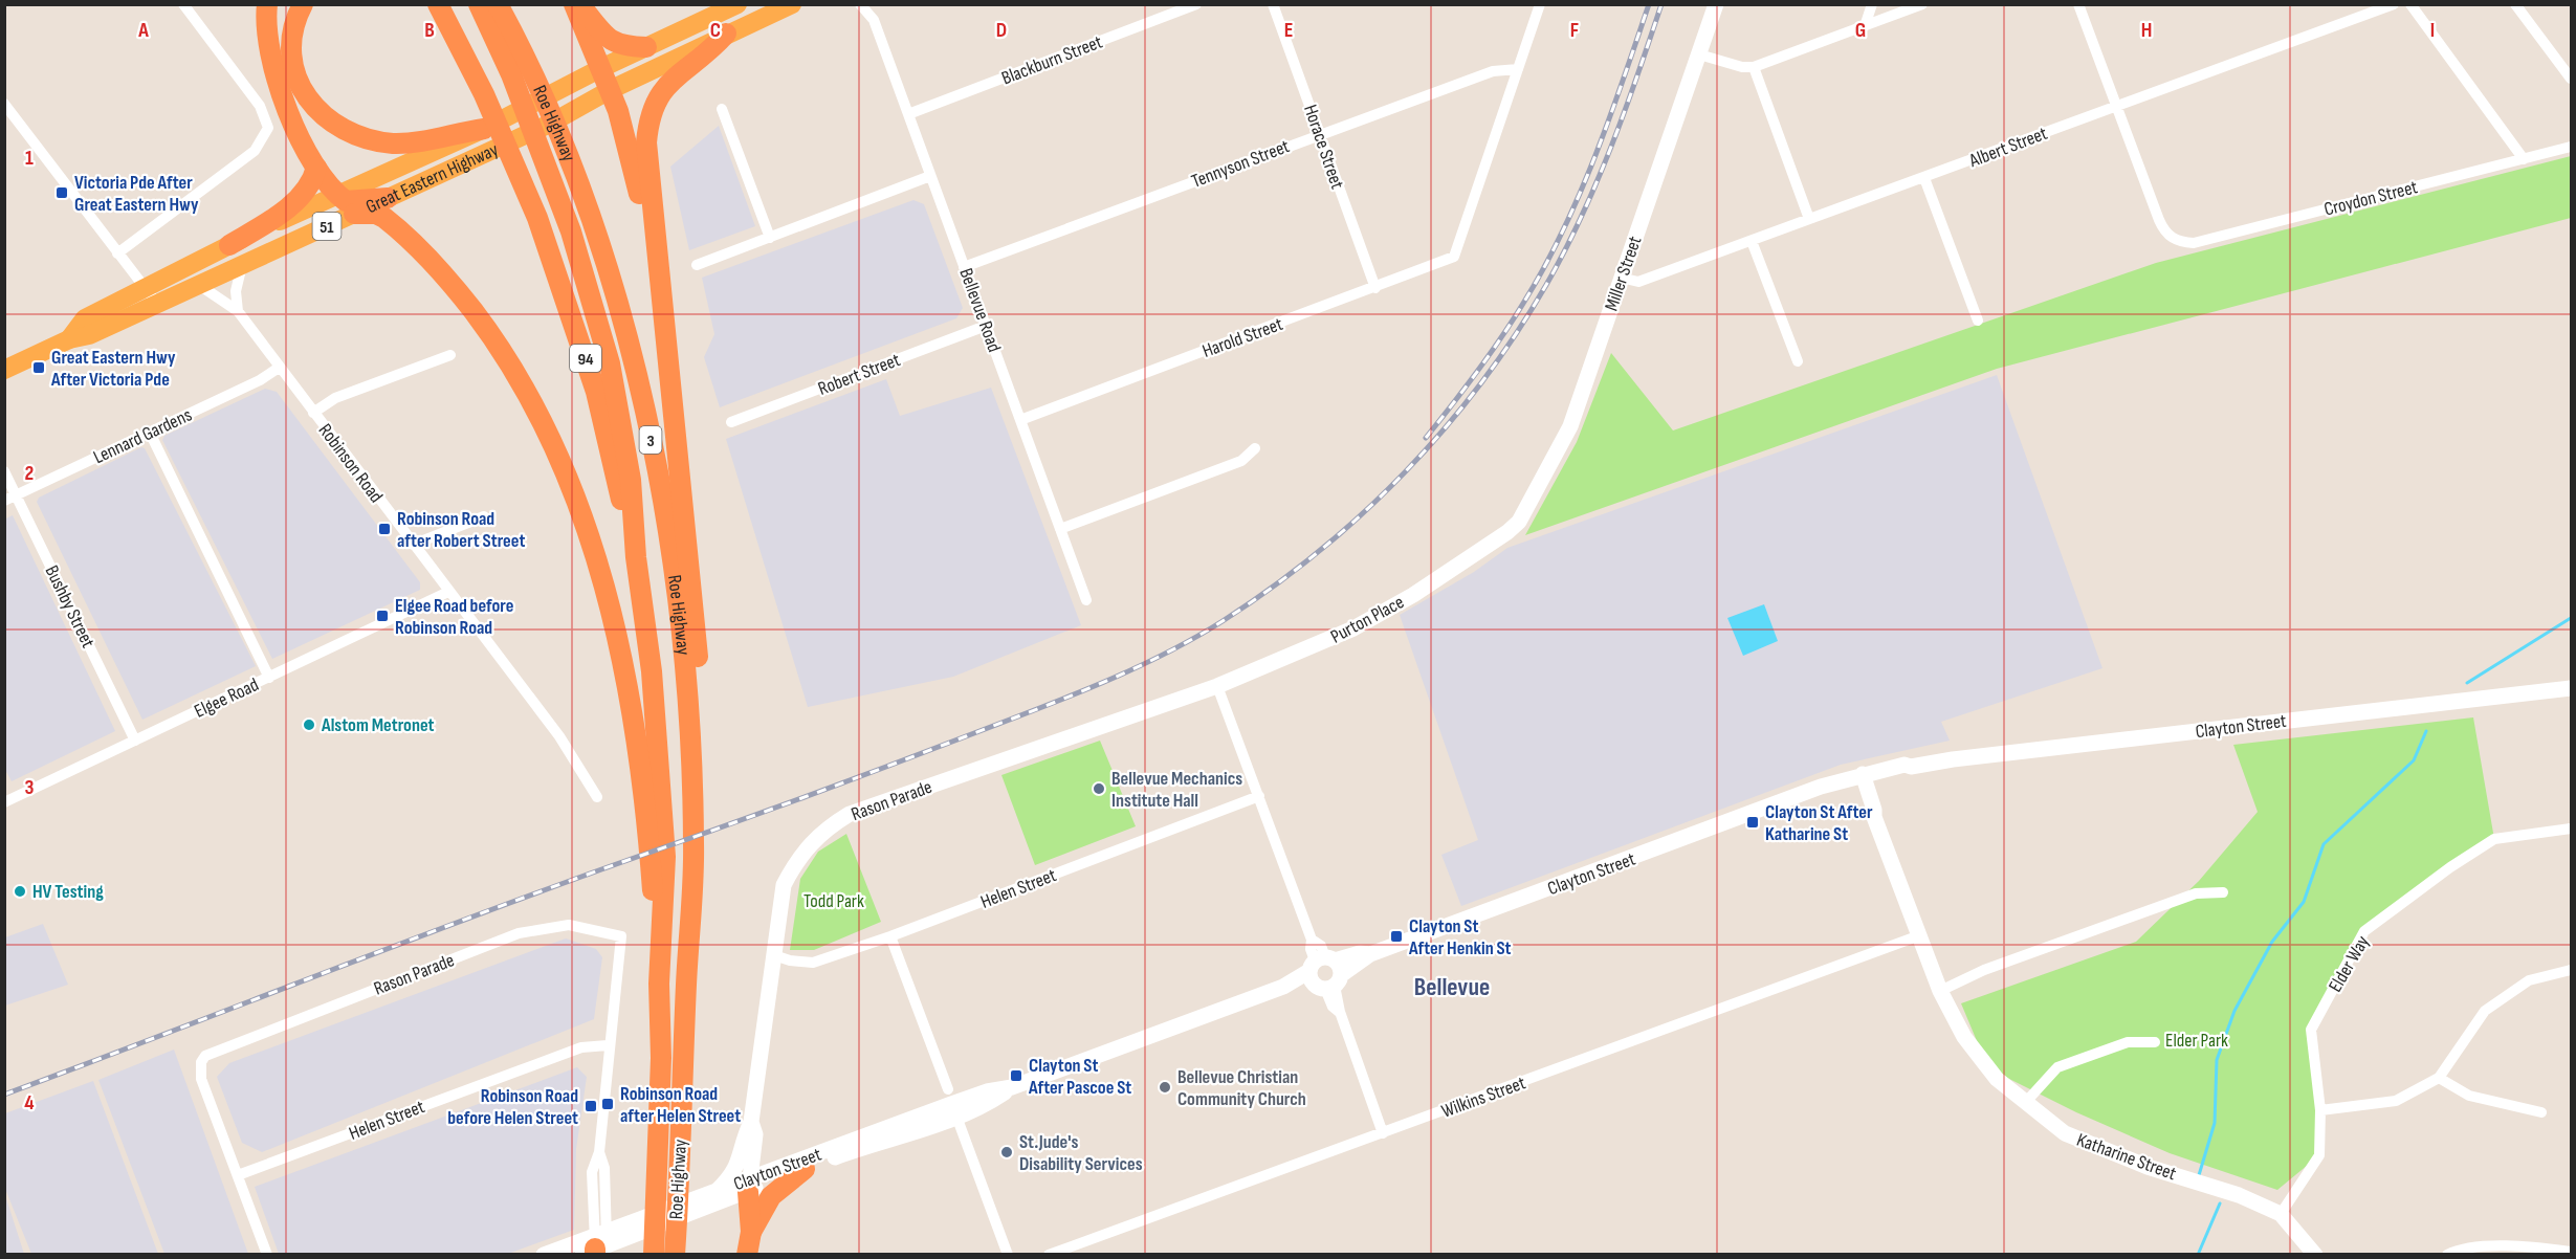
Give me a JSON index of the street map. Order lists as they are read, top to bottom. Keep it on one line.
{"streets":{"highway":["Roe Highway","Great Eastern Highway","51","94","3"],"main road":["Miller Street","Purton Place","Clayton Street","Rason Parade","Katharine Street"],"street":["Blackburn Street","Horace Street","Albert Street","Tennyson Street","Croydon Street","Bellevue Road","Harold Street","Robert Street","Lennard Gardens","Robinson Road","Bushby Street","Elgee Road","Helen Street","Elder Way","Wilkins Street"]},"crossings":[["Blackburn Street","Bellevue Road"],["Roe Highway","94"],["Horace Street","Tennyson Street"],["Horace Street","Harold Street"],["Albert Street","Croydon Street"],["Albert Street","Miller Street"],["Tennyson Street","Bellevue Road"],["Tennyson Street","Harold Street"],["Great Eastern Highway","Robinson Road"],["Miller Street","Purton Place"],["Bellevue Road","Harold Street"],["Bellevue Road","Robert Street"],["Lennard Gardens","Robinson Road"],["Lennard Gardens","Bushby Street"],["Robinson Road","Elgee Road"],["Bushby Street","Elgee Road"],["Purton Place","Rason Parade"],["Clayton Street","Rason Parade"],["Clayton Street","Katharine Street"],["Rason Parade","Helen Street"],["Elder Way","Katharine Street"],["Wilkins Street","Katharine Street"]],"districts":["Bellevue"],"parks":["Todd Park","Elder Park"],"places":{"transit":["Victoria Pde After Great Eastern Hwy","Great Eastern Hwy After Victoria Pde","Robinson Road after Robert Street","Elgee Road before Robinson Road","Clayton St After Katharine St","Clayton St After Henkin St","Clayton St After Pascoe St","Robinson Road after Helen Street","Robinson Road before Helen Street"],"other":["Alstom Metronet","Bellevue Mechanics Institute Hall","HV Testing","Bellevue Christian Community Church","St.Jude's Disability Services"]},"grid":{"columns":["A","B","C","D","E","F","G","H","I"],"rows":["1","2","3","4"]}}
